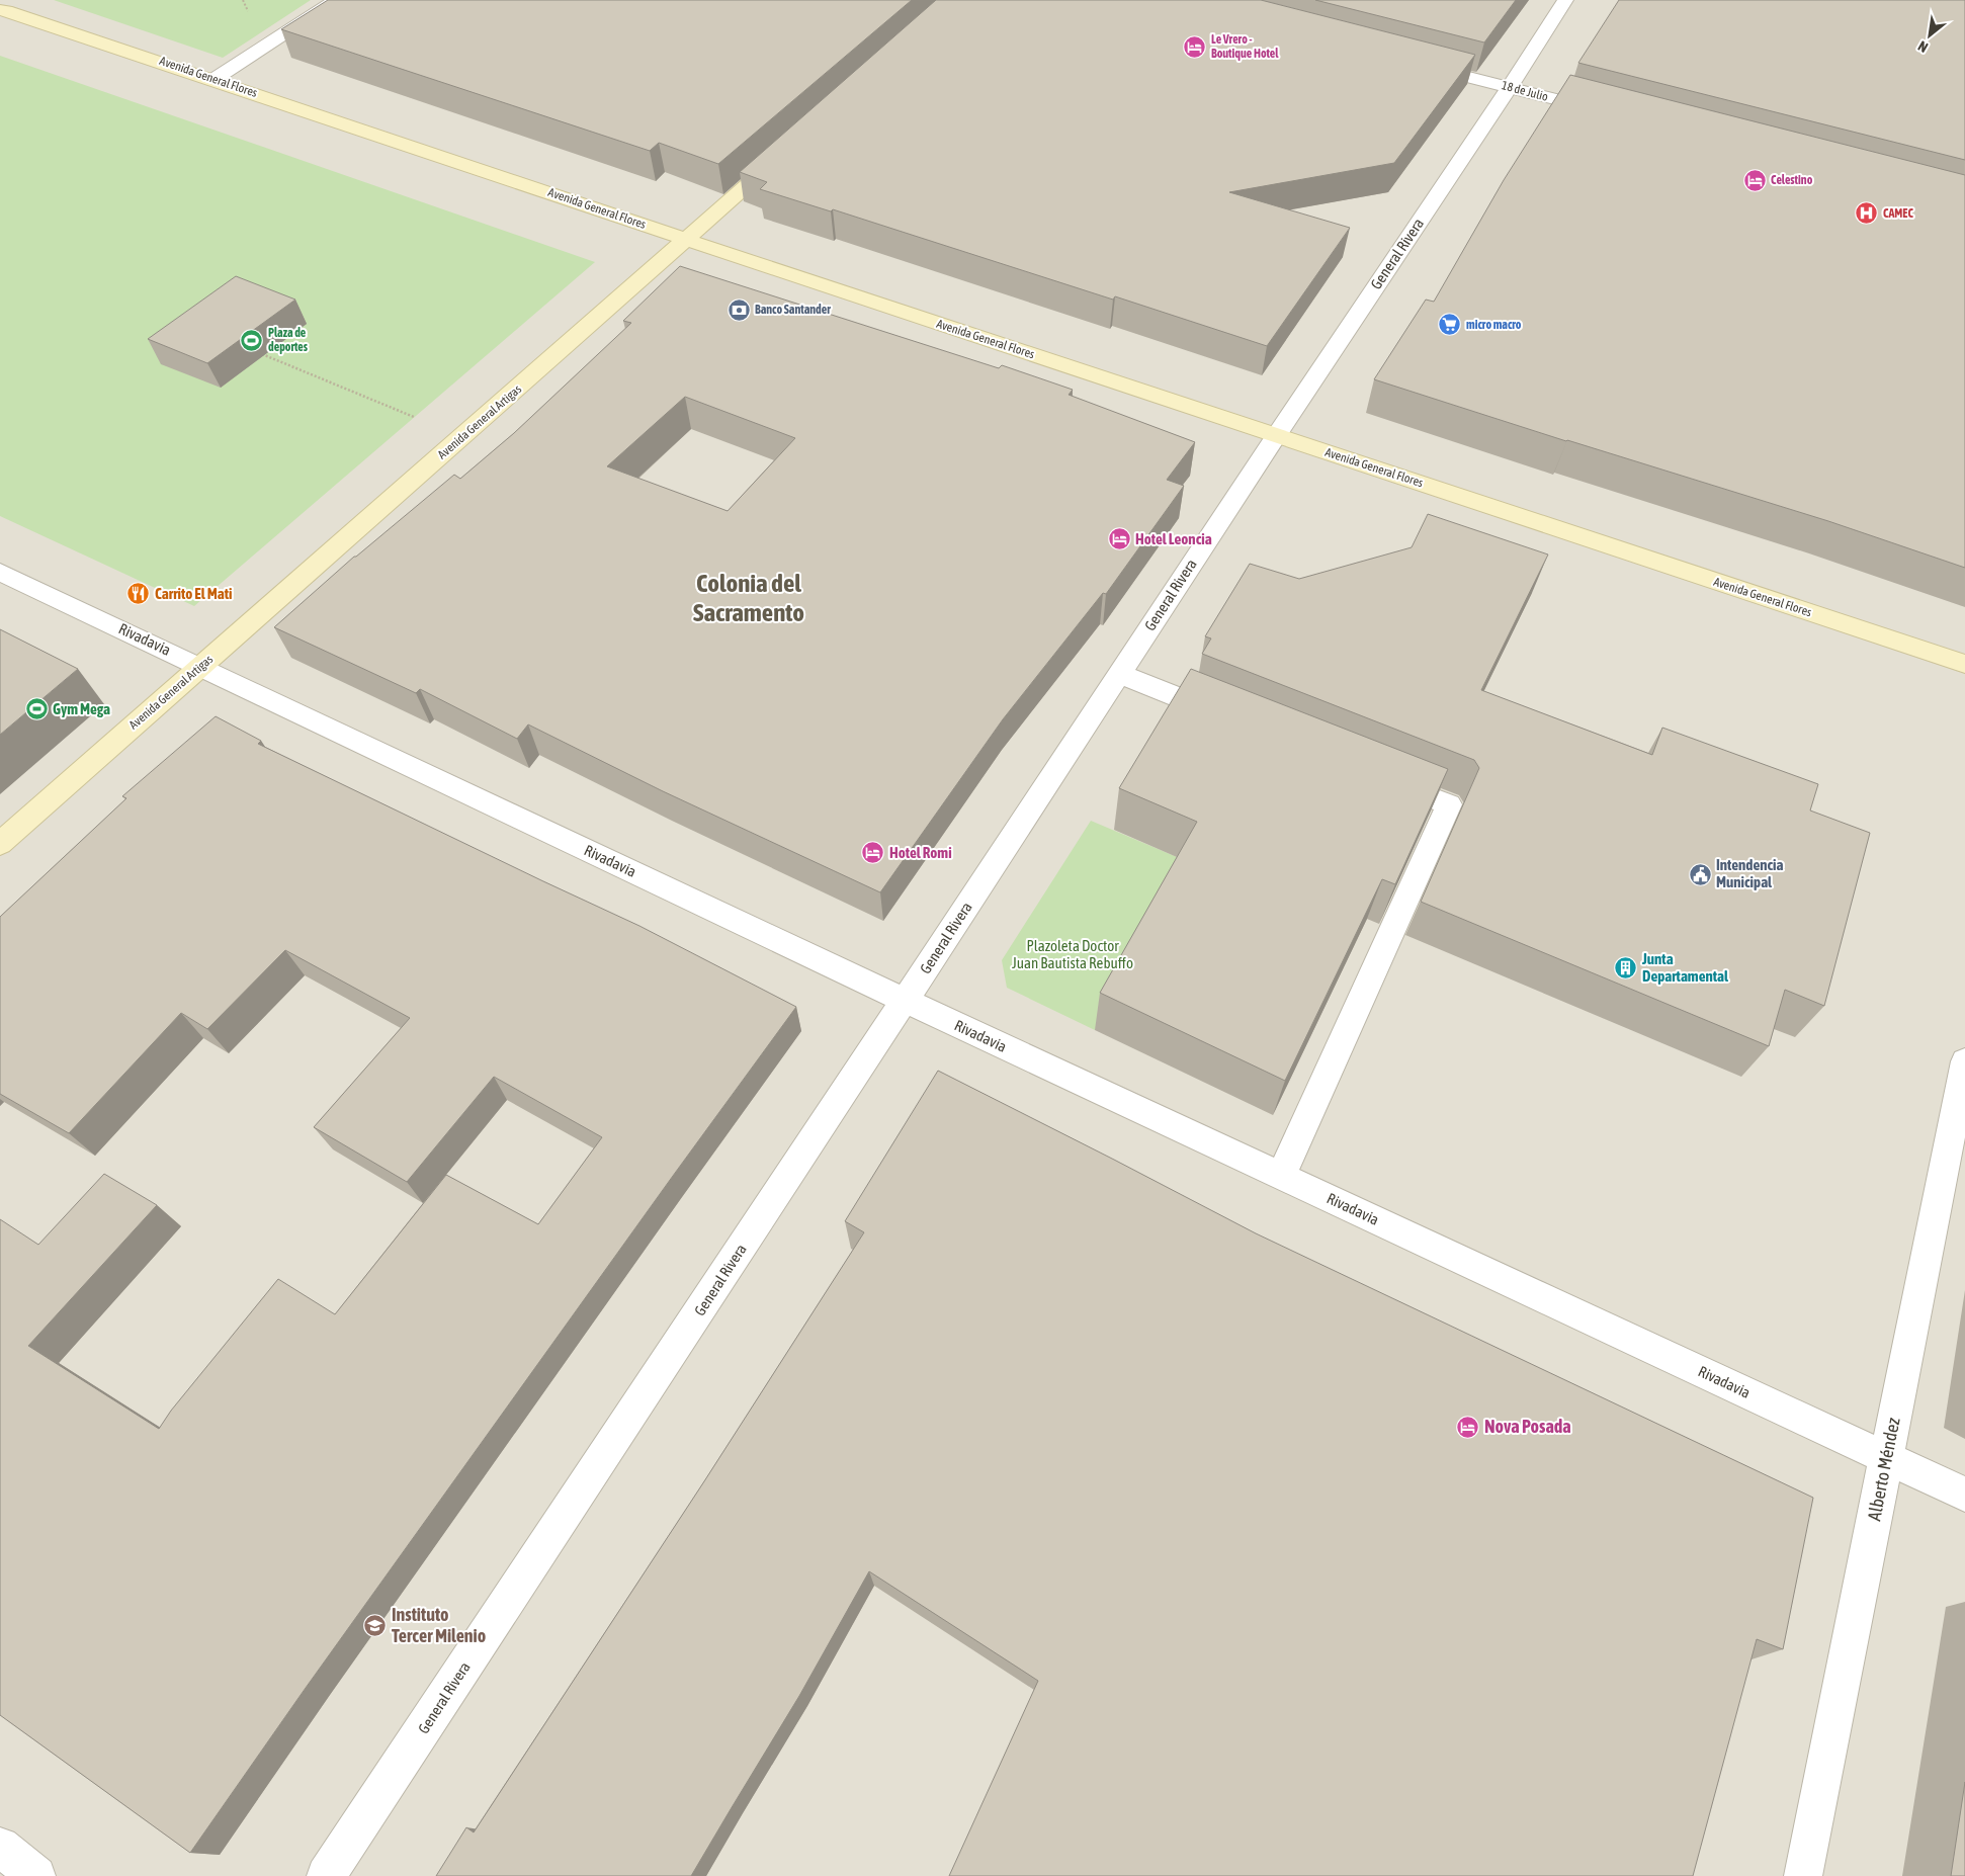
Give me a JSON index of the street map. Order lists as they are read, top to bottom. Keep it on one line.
{"streets":{"street":["Avenida General Flores","18 de Julio","General Rivera","Avenida General Artigas","Rivadavia","Alberto Méndez"]},"crossings":[["Avenida General Flores","General Rivera"],["Avenida General Flores","Avenida General Artigas"],["18 de Julio","General Rivera"],["General Rivera","Rivadavia"],["Avenida General Artigas","Rivadavia"],["Rivadavia","Alberto Méndez"]],"districts":["Colonia del Sacramento"],"parks":["Plazoleta Doctor Juan Bautista Rebuffo"],"places":{"hotel":["Le Vrero - Boutique Hotel","Celestino","Hotel Leoncia","Hotel Romi","Nova Posada"],"hospital":["CAMEC"],"bank":["Banco Santander"],"supermarket":["micro macro"],"sports":["Plaza de deportes","Gym Mega"],"restaurant":["Carrito El Mati"],"public building":["Intendencia Municipal"],"building":["Junta Departamental"],"school or university":["Instituto Tercer Milenio"]},"north":"bottom left"}
